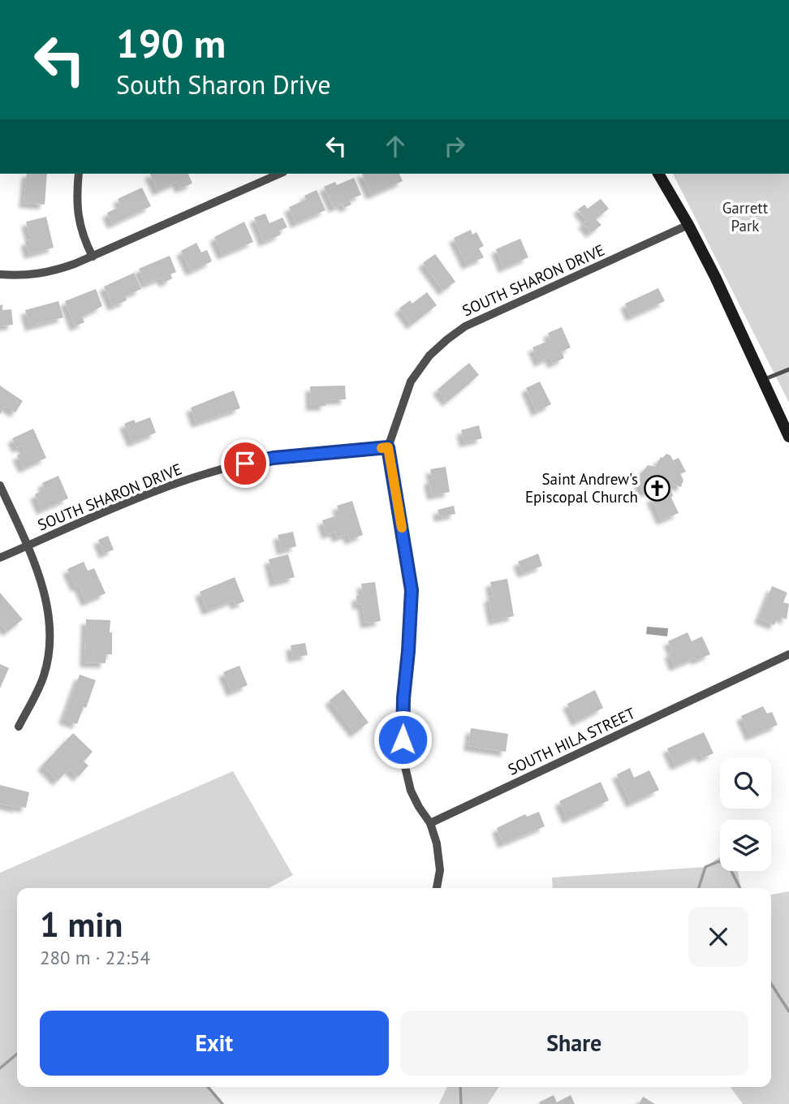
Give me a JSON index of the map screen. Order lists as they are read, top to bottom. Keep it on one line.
{"streets":{"street":["SOUTH SHARON DRIVE","SOUTH HILA STREET"]},"parks":["Garrett Park"],"places":{"church":["Saint Andrew's Episcopal Church"]},"page":{"turn":["190 m","South Sharon Drive"],"heading":["1 min","280 m · 22:54"],"buttons":["Exit","Share"]}}
